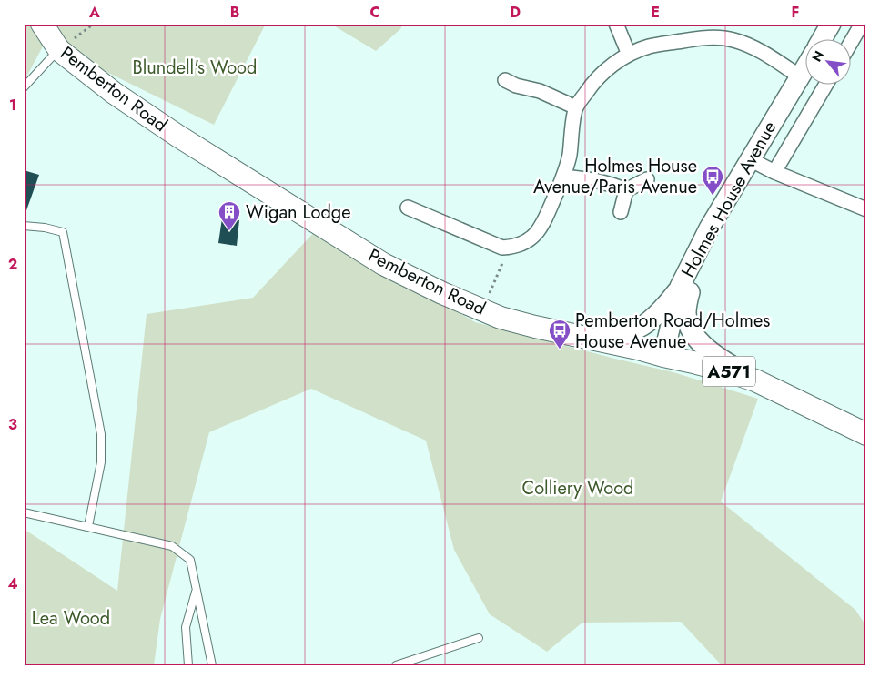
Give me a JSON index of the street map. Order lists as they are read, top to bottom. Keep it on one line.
{"streets":{"main road":["Pemberton Road","Holmes House Avenue","A571"]},"crossings":[["Pemberton Road","Holmes House Avenue"]],"parks":["Blundell's Wood","Colliery Wood","Lea Wood"],"places":{"bus stop":["Holmes House Avenue/Paris Avenue","Pemberton Road/Holmes House Avenue"],"building":["Wigan Lodge"]},"north":"top left","grid":{"columns":["A","B","C","D","E","F"],"rows":["1","2","3","4"]}}
